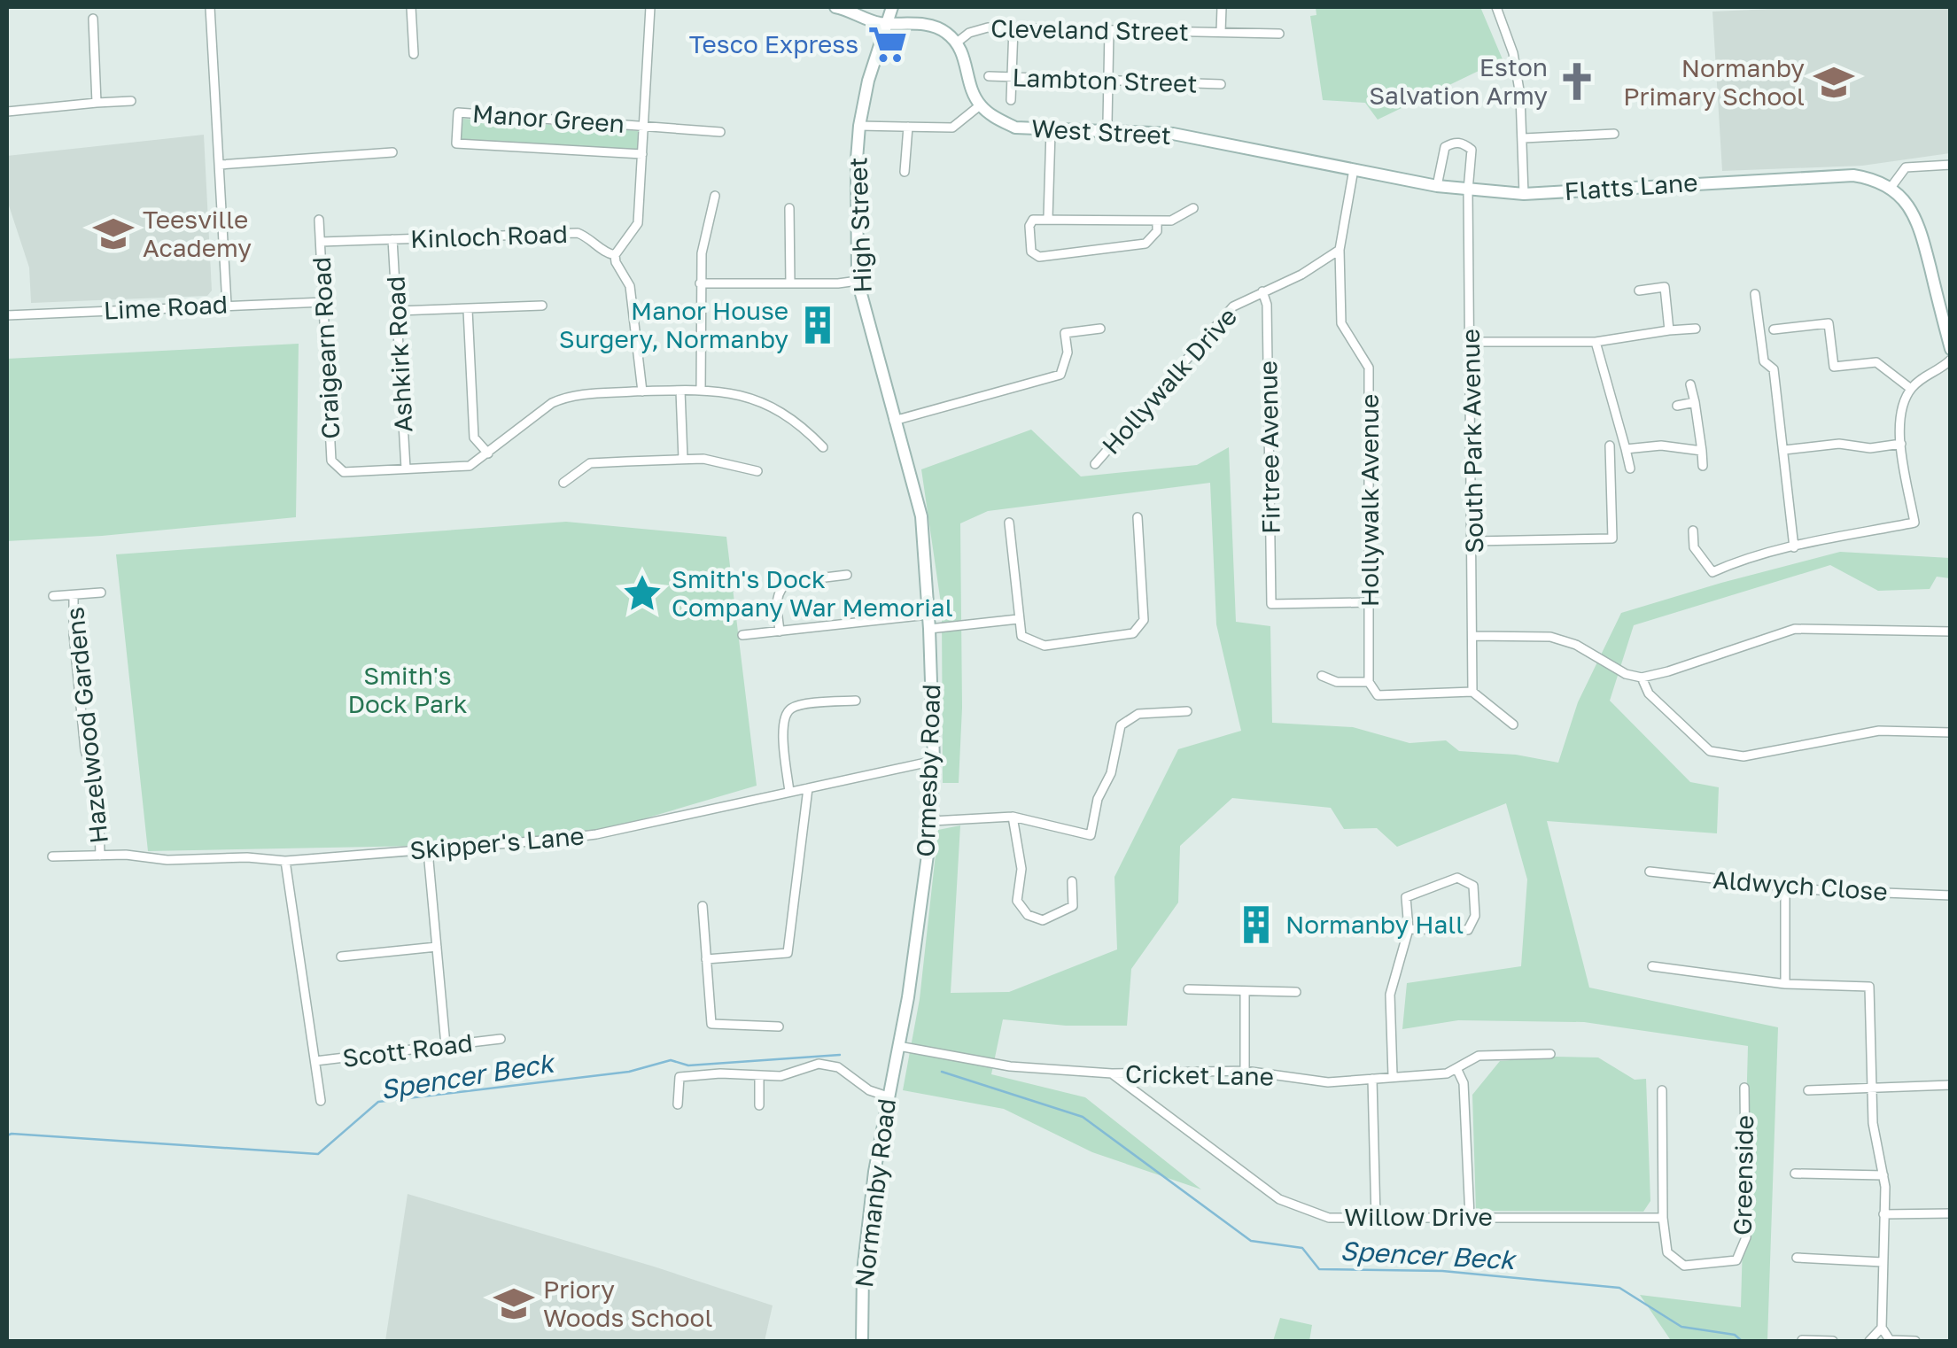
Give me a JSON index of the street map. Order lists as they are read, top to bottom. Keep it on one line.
{"streets":{"main road":["West Street","Flatts Lane","High Street","Ormesby Road","Normanby Road"],"street":["Cleveland Street","Lambton Street","Manor Green","Kinloch Road","Lime Road","Craigearn Road","Ashkirk Road","Hollywalk Drive","South Park Avenue","Firtree Avenue","Hollywalk Avenue","Hazelwood Gardens","Skipper's Lane","Aldwych Close","Scott Road","Cricket Lane","Greenside","Willow Drive"]},"crossings":[["West Street","Flatts Lane"],["Flatts Lane","South Park Avenue"],["Flatts Lane","Hollywalk Avenue"],["High Street","Ormesby Road"],["Kinloch Road","Craigearn Road"],["Kinloch Road","Ashkirk Road"],["Lime Road","Craigearn Road"],["Craigearn Road","Ashkirk Road"],["Hollywalk Drive","Firtree Avenue"],["Hollywalk Drive","Hollywalk Avenue"],["Firtree Avenue","Hollywalk Avenue"],["Hazelwood Gardens","Skipper's Lane"],["Ormesby Road","Skipper's Lane"],["Ormesby Road","Cricket Lane"],["Ormesby Road","Normanby Road"],["Cricket Lane","Normanby Road"],["Cricket Lane","Willow Drive"],["Greenside","Willow Drive"]],"water":["Spencer Beck"],"parks":["Smith's Dock Park"],"places":{"supermarket":["Tesco Express"],"church":["Eston Salvation Army"],"school or university":["Normanby Primary School","Teesville Academy","Priory Woods School"],"building":["Manor House Surgery, Normanby","Normanby Hall"],"place":["Smith's Dock Company War Memorial"]}}
